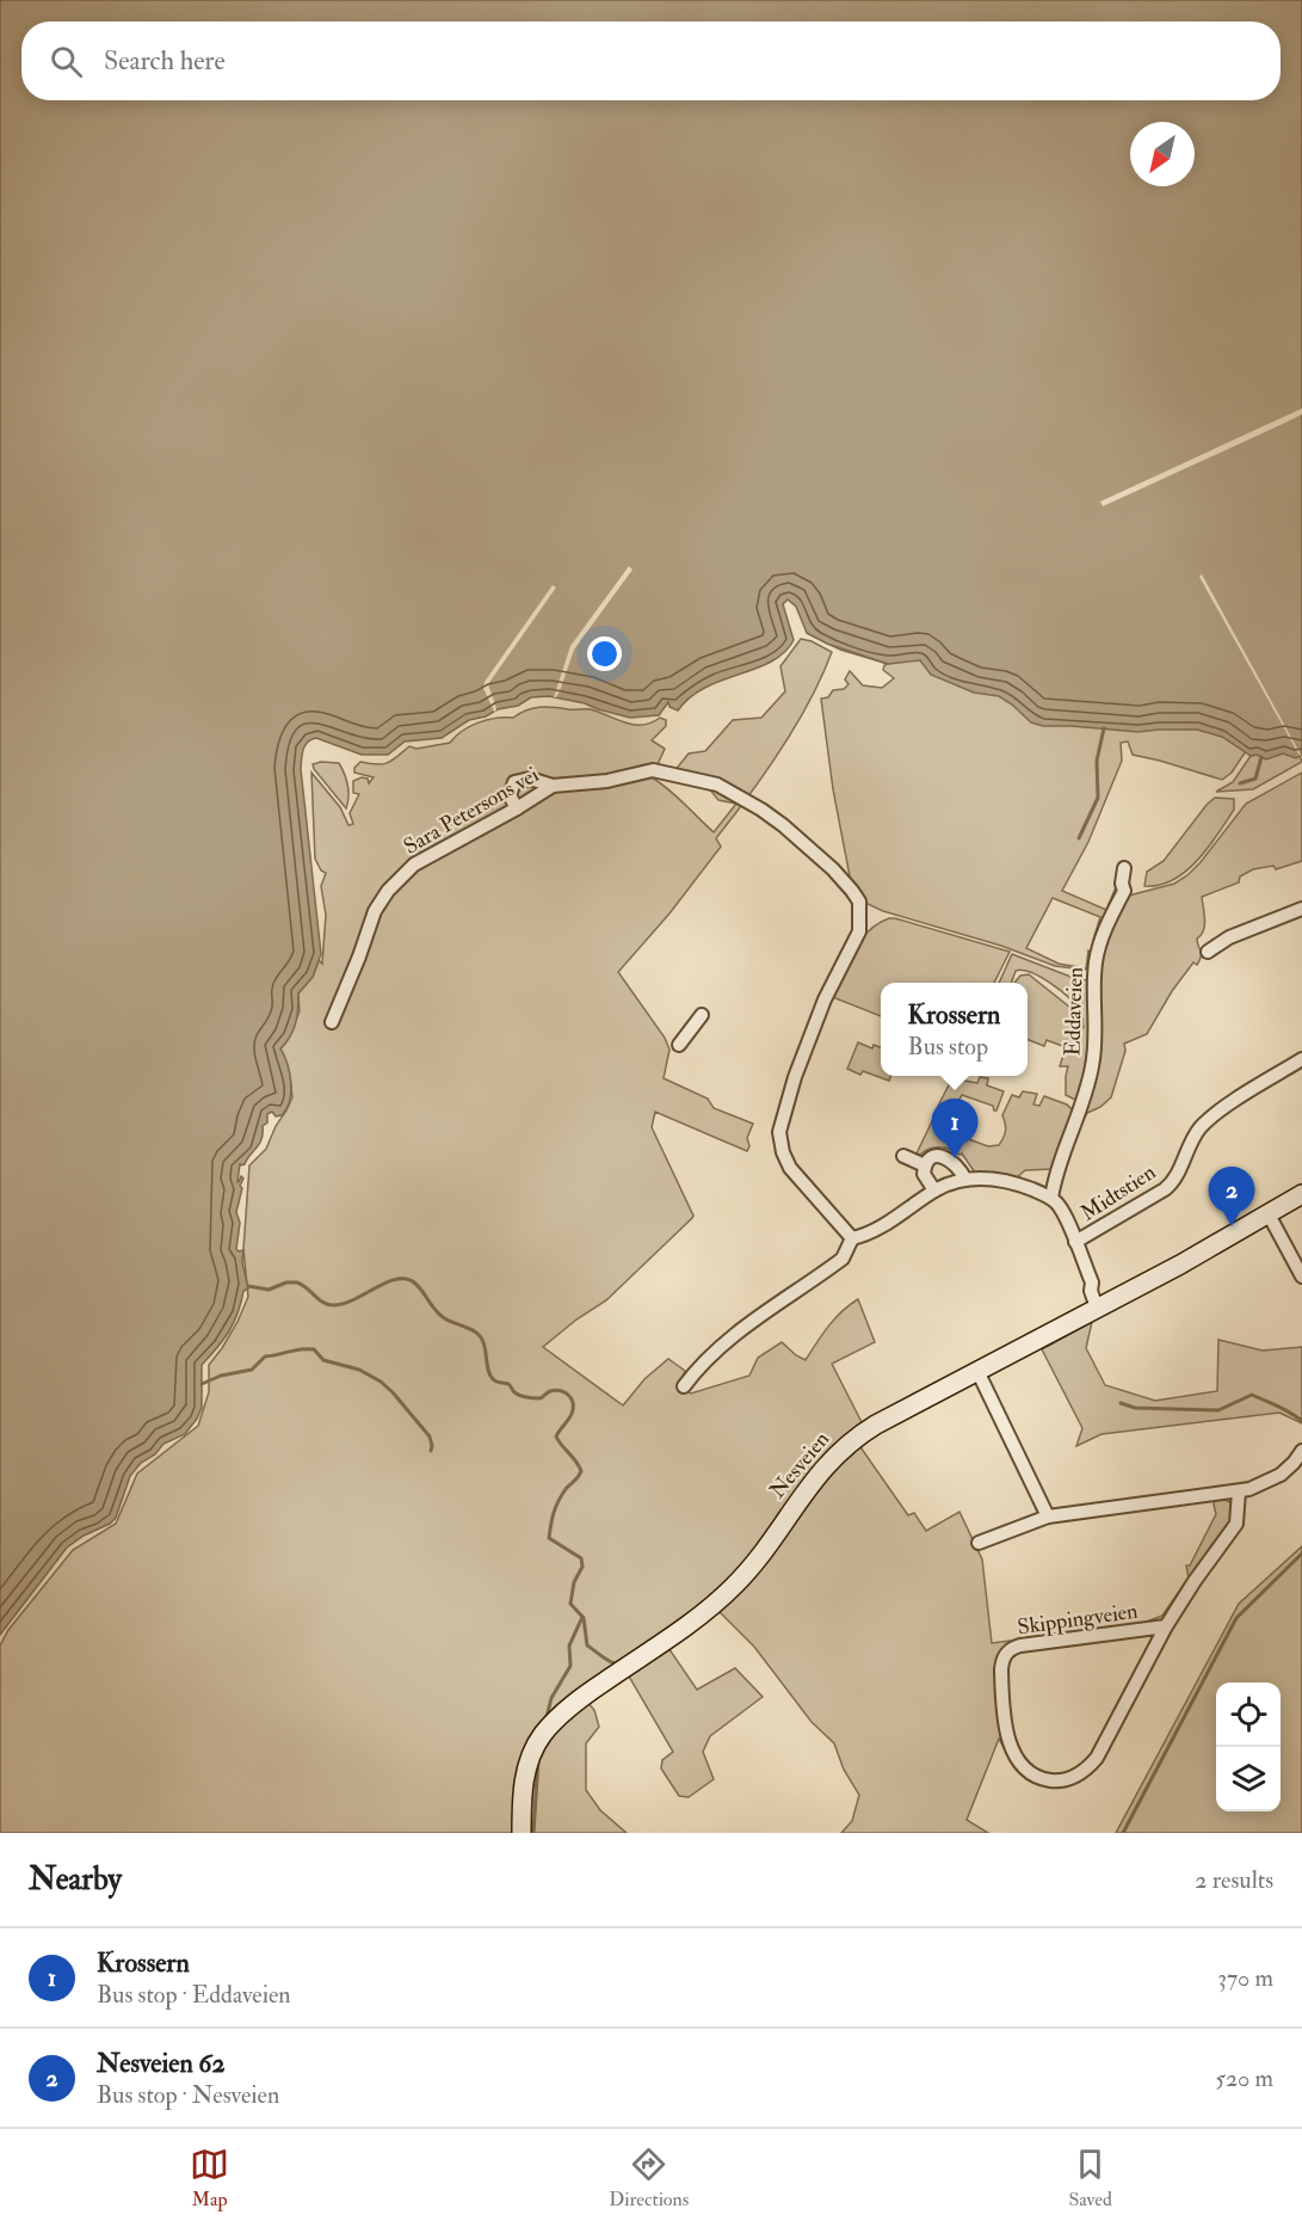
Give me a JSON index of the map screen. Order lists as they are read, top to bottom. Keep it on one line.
{"streets":{"main road":["Nesveien"],"street":["Sara Petersons vei","Eddaveien","Midtstien","Skippingveien"]},"north":"bottom left","page":{"search":"Search here","popup":["Krossern","Bus stop"],"pins":["1","2"],"heading":["Nearby","2 results"],"list":[{"mark":"1","name":"Krossern","note":"Bus stop · Eddaveien","value":"370 m"},{"mark":"2","name":"Nesveien 62","note":"Bus stop · Nesveien","value":"520 m"}],"nav":["Map","Directions","Saved"]}}
